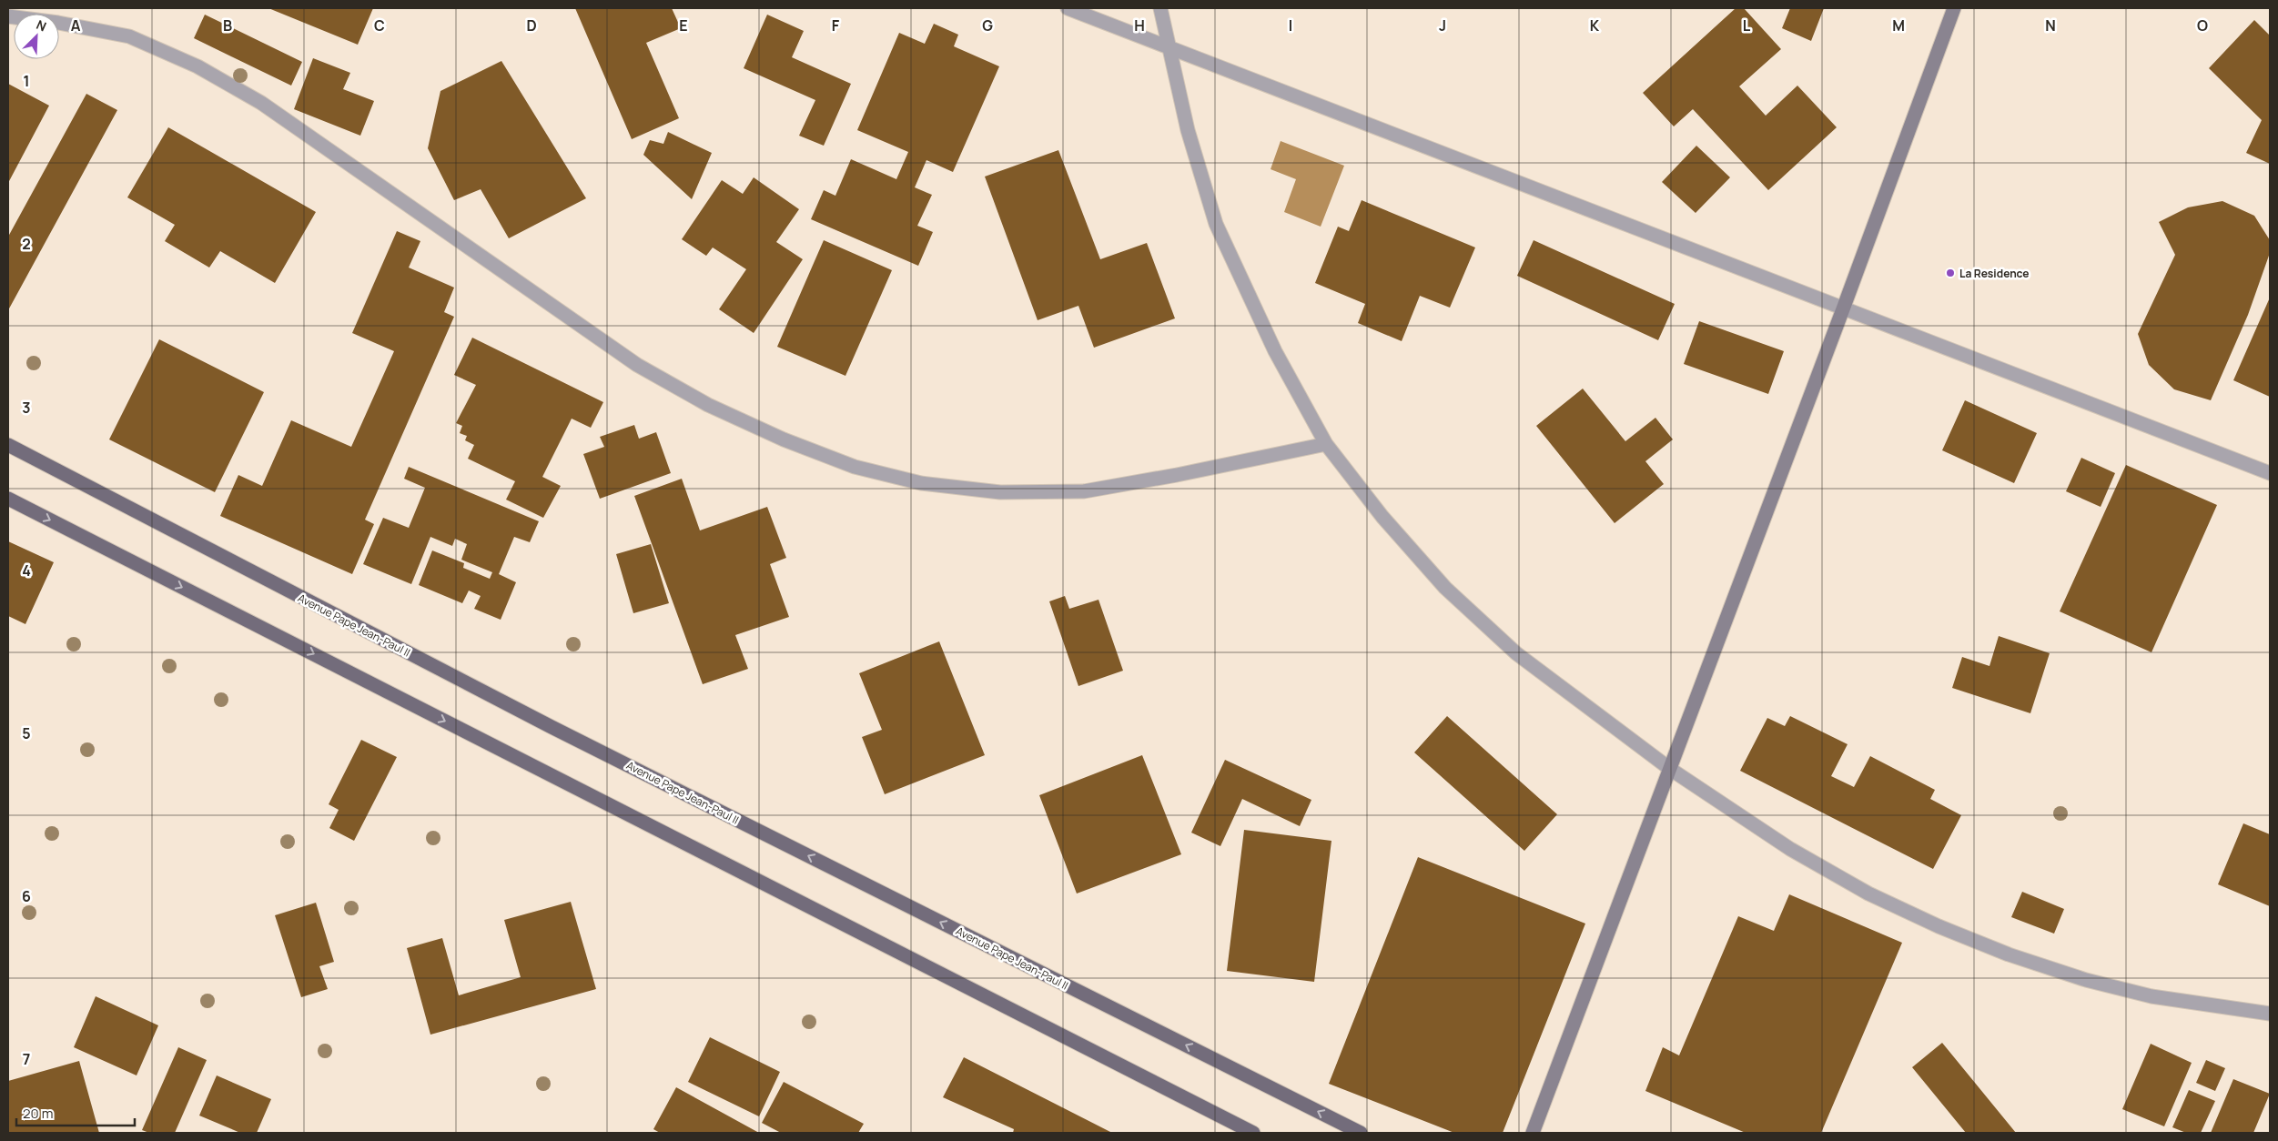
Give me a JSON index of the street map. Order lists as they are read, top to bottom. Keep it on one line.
{"streets":{"main road":["Avenue Pape Jean-Paul II"]},"places":["La Residence"],"scale_bar":"20 m","north":"top right","grid":{"columns":["A","B","C","D","E","F","G","H","I","J","K","L","M","N","O"],"rows":["1","2","3","4","5","6","7"]}}
